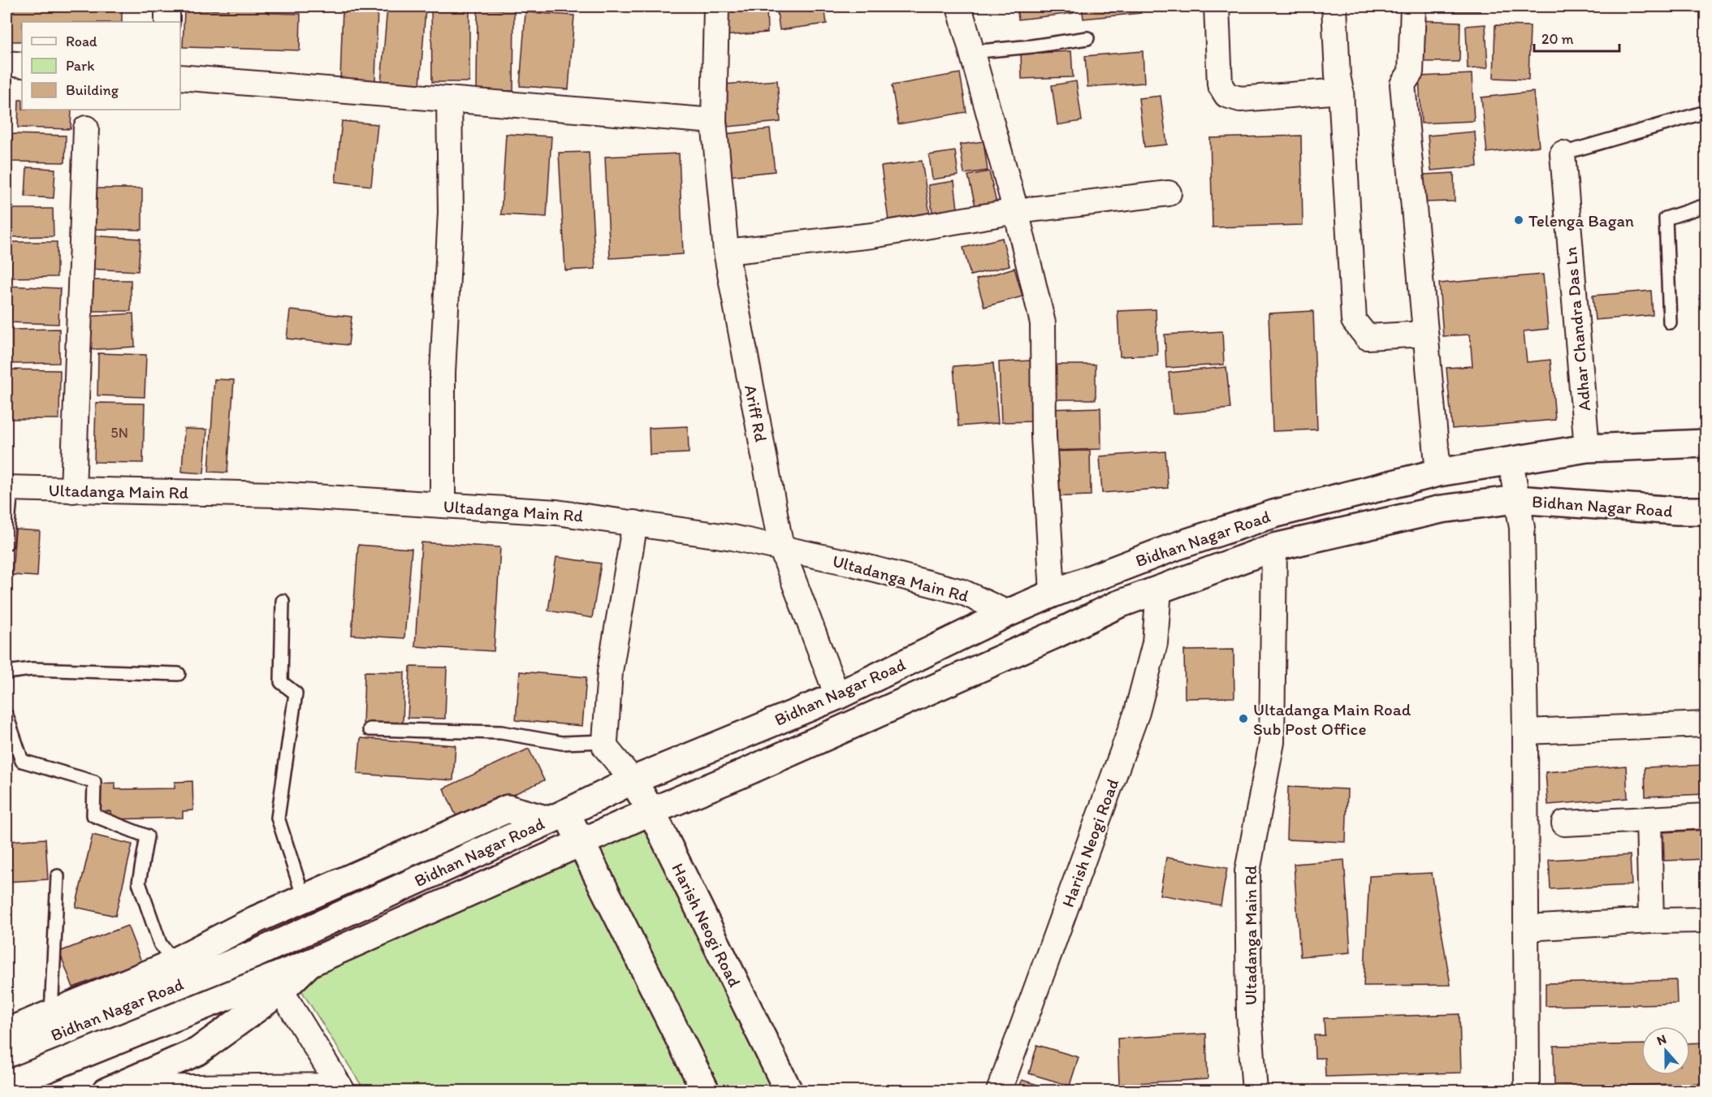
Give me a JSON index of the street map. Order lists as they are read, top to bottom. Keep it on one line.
{"streets":{"main road":["Bidhan Nagar Road","Harish Neogi Road"],"street":["Adhar Chandra Das Ln","Ariff Rd","Ultadanga Main Rd"]},"crossings":[["Adhar Chandra Das Ln","Bidhan Nagar Road"],["Ariff Rd","Ultadanga Main Rd"],["Ariff Rd","Bidhan Nagar Road"],["Ultadanga Main Rd","Bidhan Nagar Road"],["Bidhan Nagar Road","Harish Neogi Road"]],"places":["Telenga Bagan","Ultadanga Main Road Sub Post Office"],"house_numbers":["5N"],"legend":["Road","Park","Building"],"scale_bar":"20 m","north":"top"}
